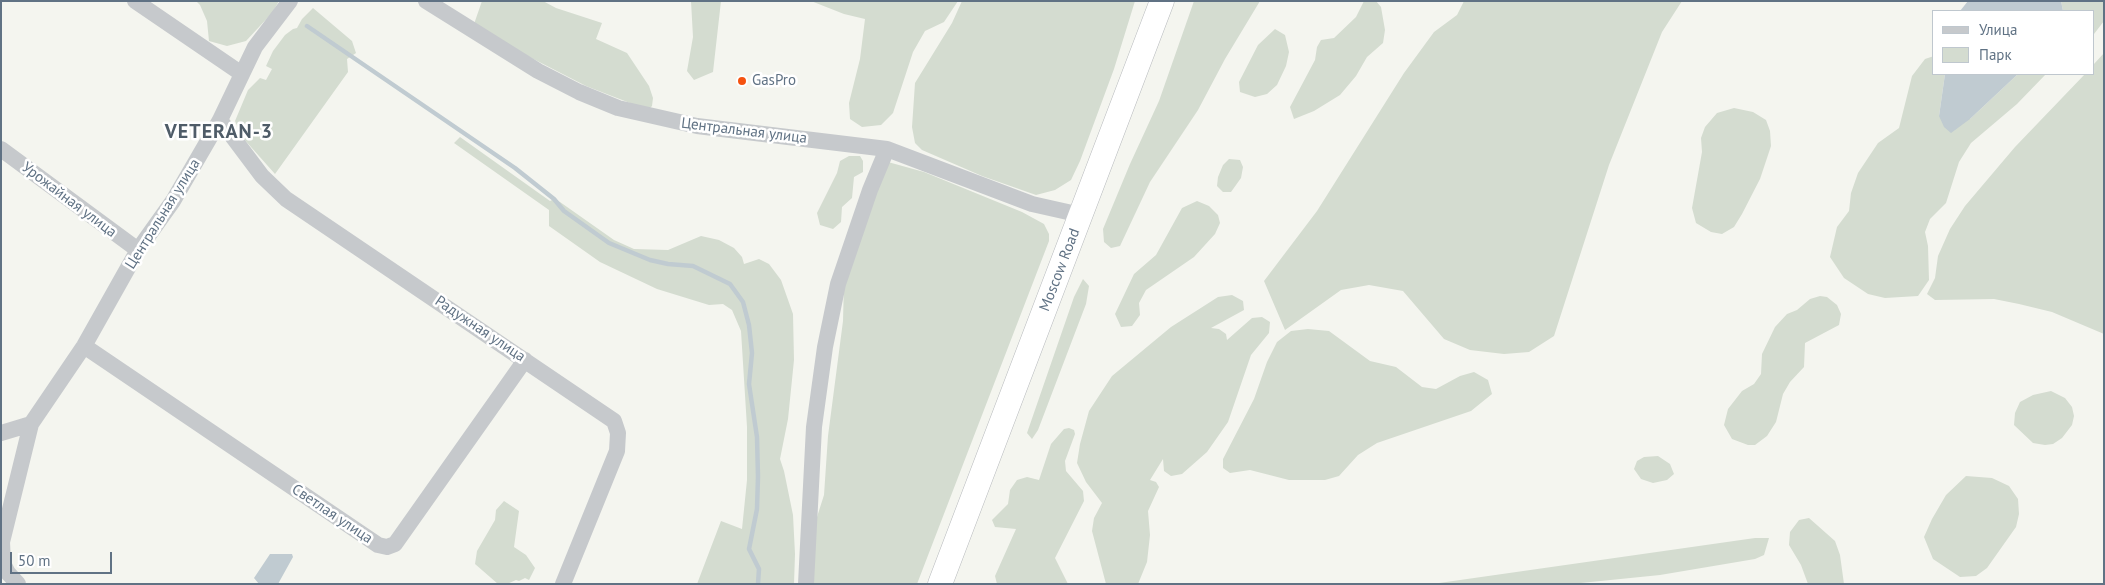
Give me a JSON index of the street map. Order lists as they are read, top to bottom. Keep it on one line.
{"streets":{"highway":["Moscow Road"],"street":["Центральная улица","Урожайная улица","Радужная улица","Светлая улица"]},"crossings":[["Центральная улица","Урожайная улица"],["Центральная улица","Moscow Road"],["Центральная улица","Радужная улица"],["Центральная улица","Светлая улица"],["Радужная улица","Светлая улица"]],"districts":["VETERAN-3"],"places":["GasPro"],"legend":["Улица","Парк"],"scale_bar":"50 m"}
